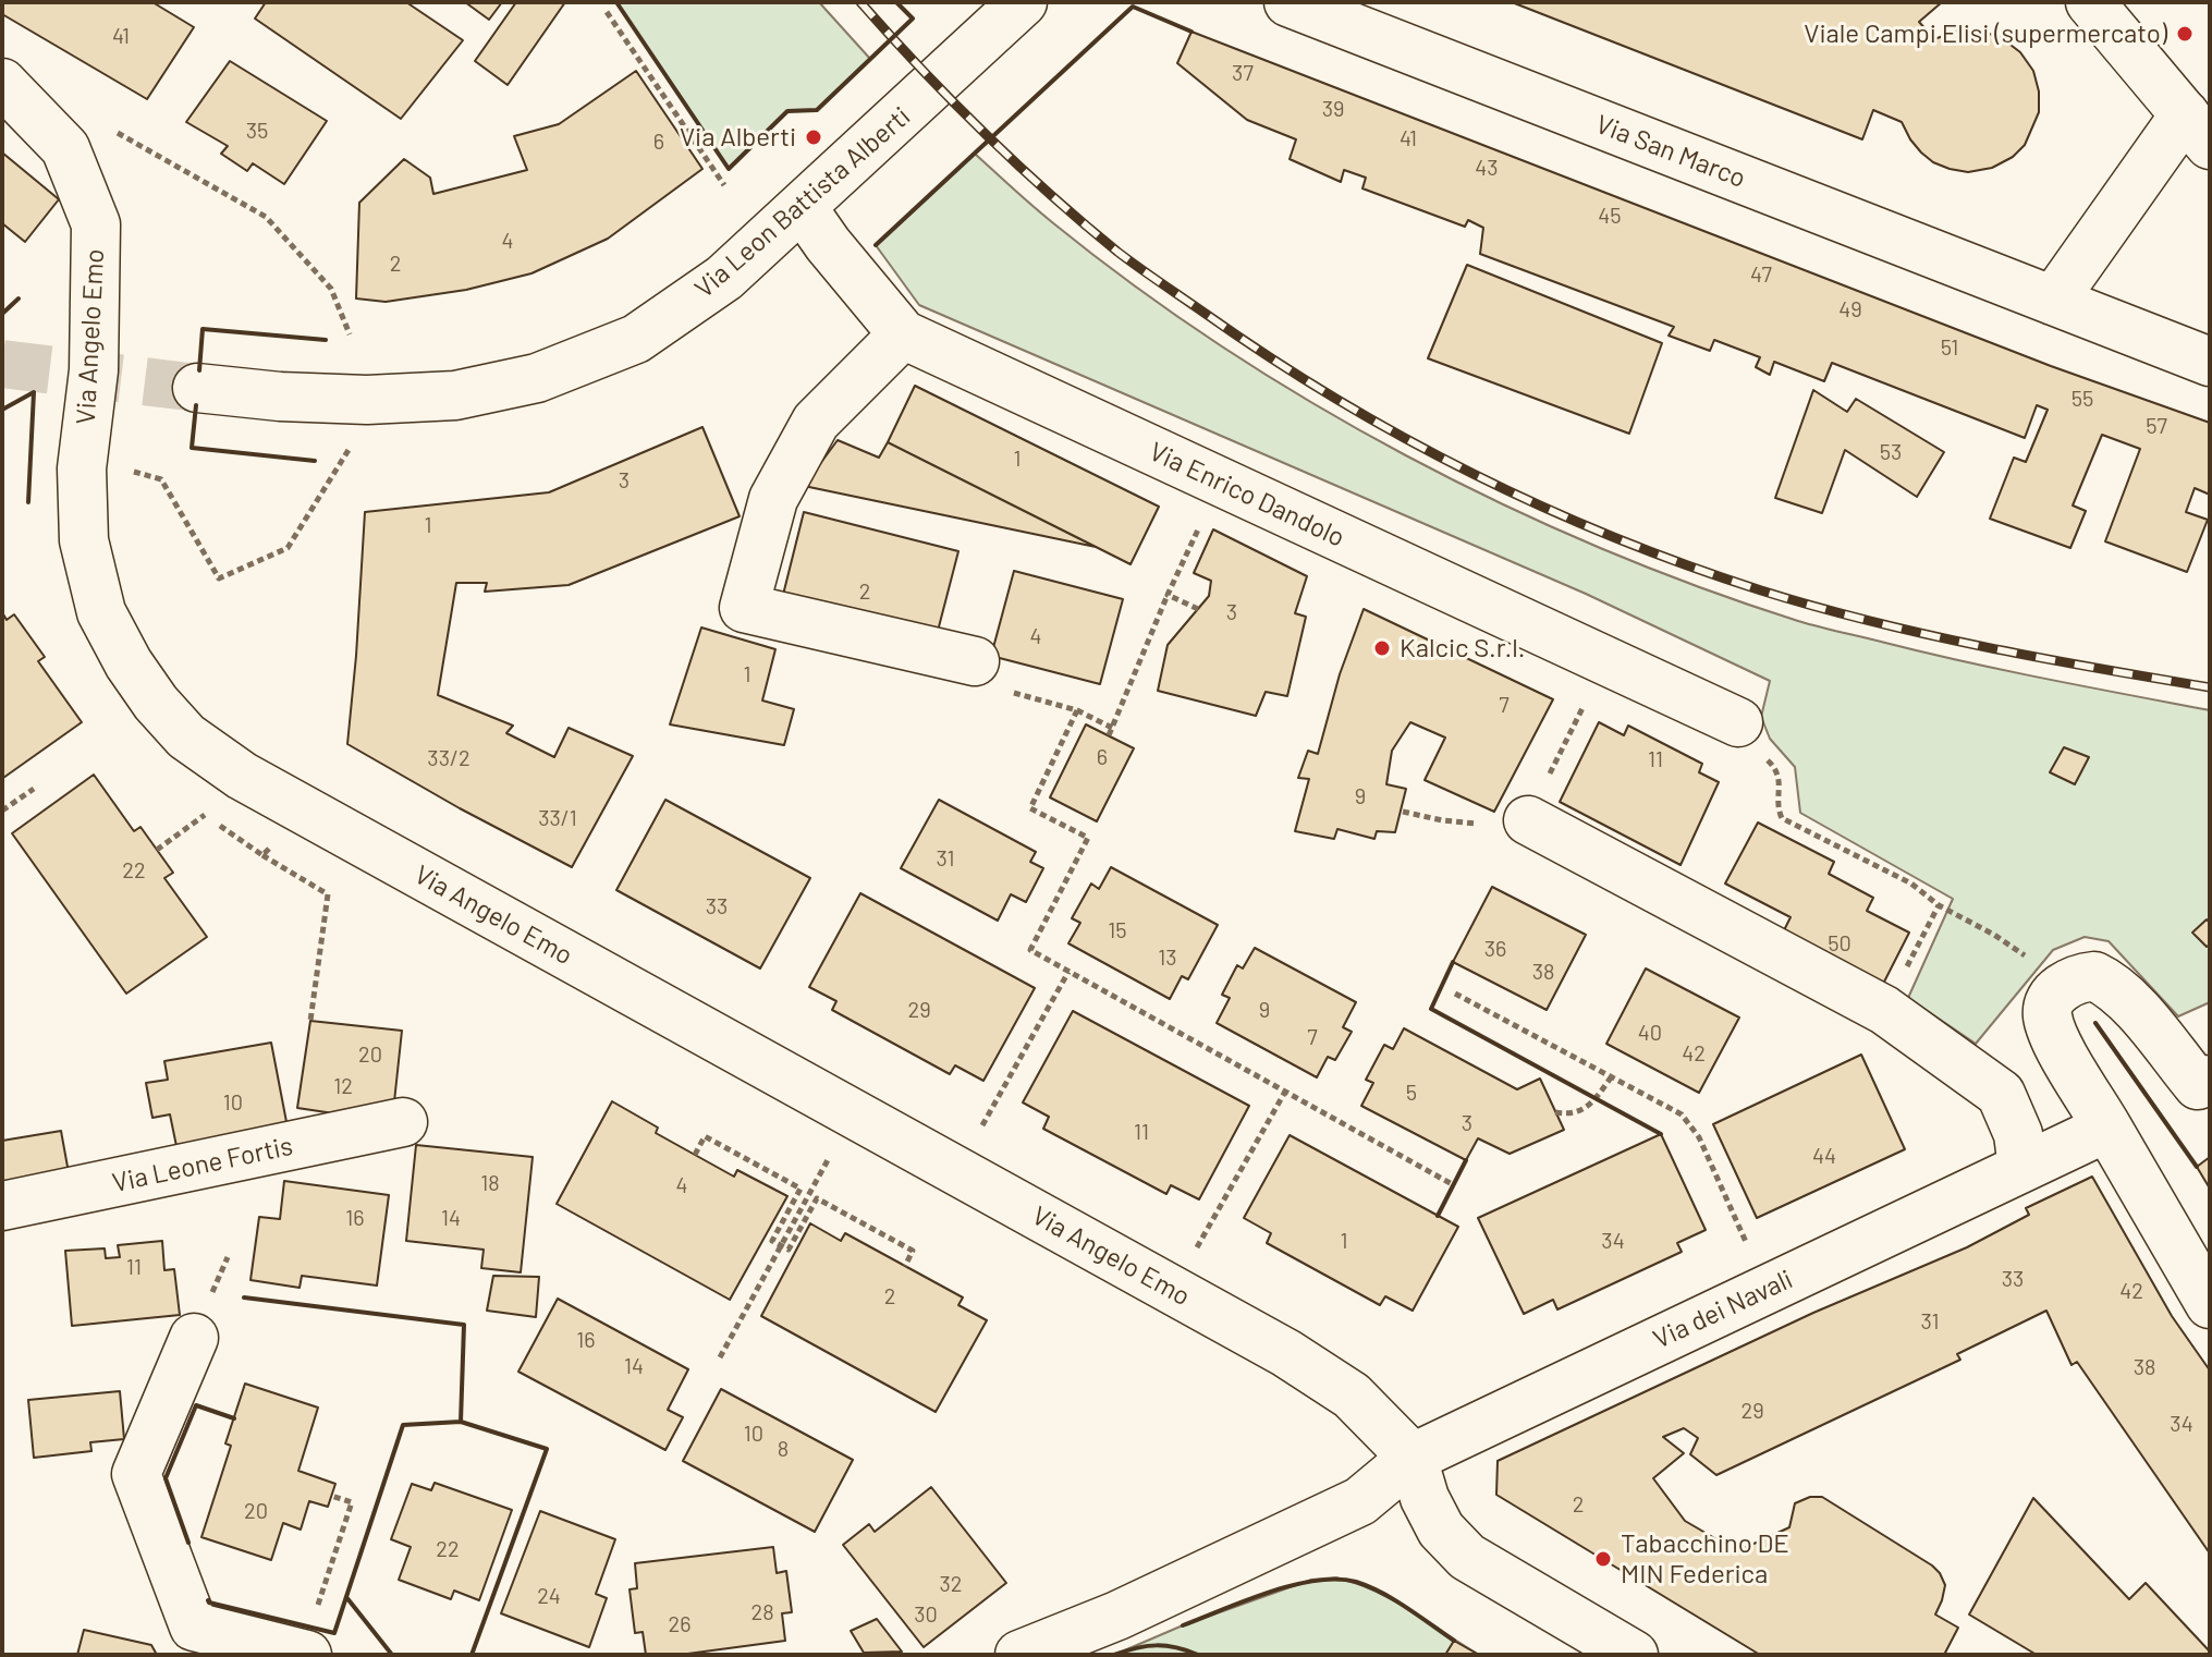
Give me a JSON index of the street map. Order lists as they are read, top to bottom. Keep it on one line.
{"streets":{"street":["Via San Marco","Via Leon Battista Alberti","Via Angelo Emo","Via Enrico Dandolo","Via Leone Fortis","Via dei Navali"]},"crossings":[["Via Leon Battista Alberti","Via Enrico Dandolo"],["Via Angelo Emo","Via dei Navali"]],"places":["Viale Campi Elisi (supermercato)","Via Alberti","Kalcic S.r.l.","Tabacchino DE MIN Federica"],"house_numbers":["41","37","39","35","41","6","43","45","4","2","47","49","51","55","57","53","1","3","1","2","3","4","1","7","6","33/2","11","9","33/1","31","22","33","15","50","36","13","38","29","9","40","7","42","20","12","5","10","3","11","44","18","4","16","14","1","34","11","33","42","2","31","16","14","38","29","34","10","8","2","20","22","32","24","28","30","26"]}
